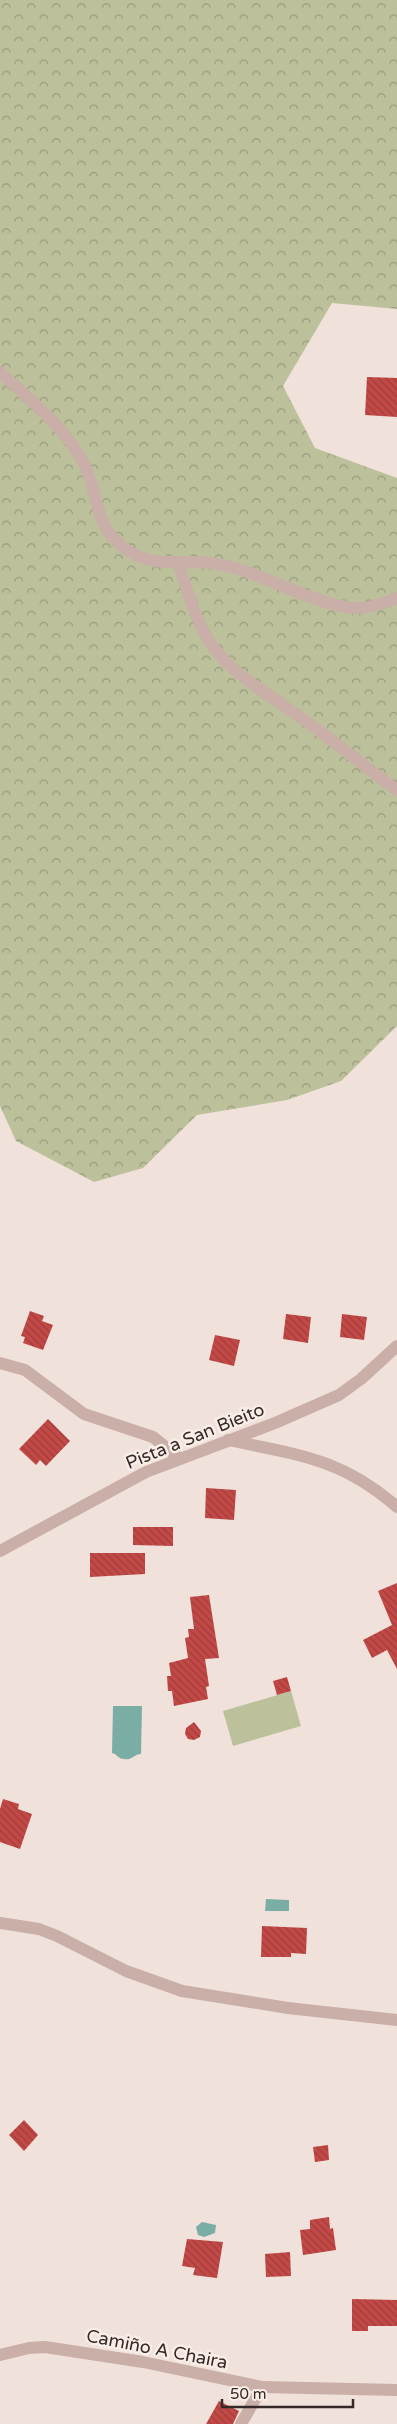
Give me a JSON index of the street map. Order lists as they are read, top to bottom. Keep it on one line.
{"streets":{"street":["Pista a San Bieito","Camiño A Chaira"]},"scale_bar":"50 m"}
